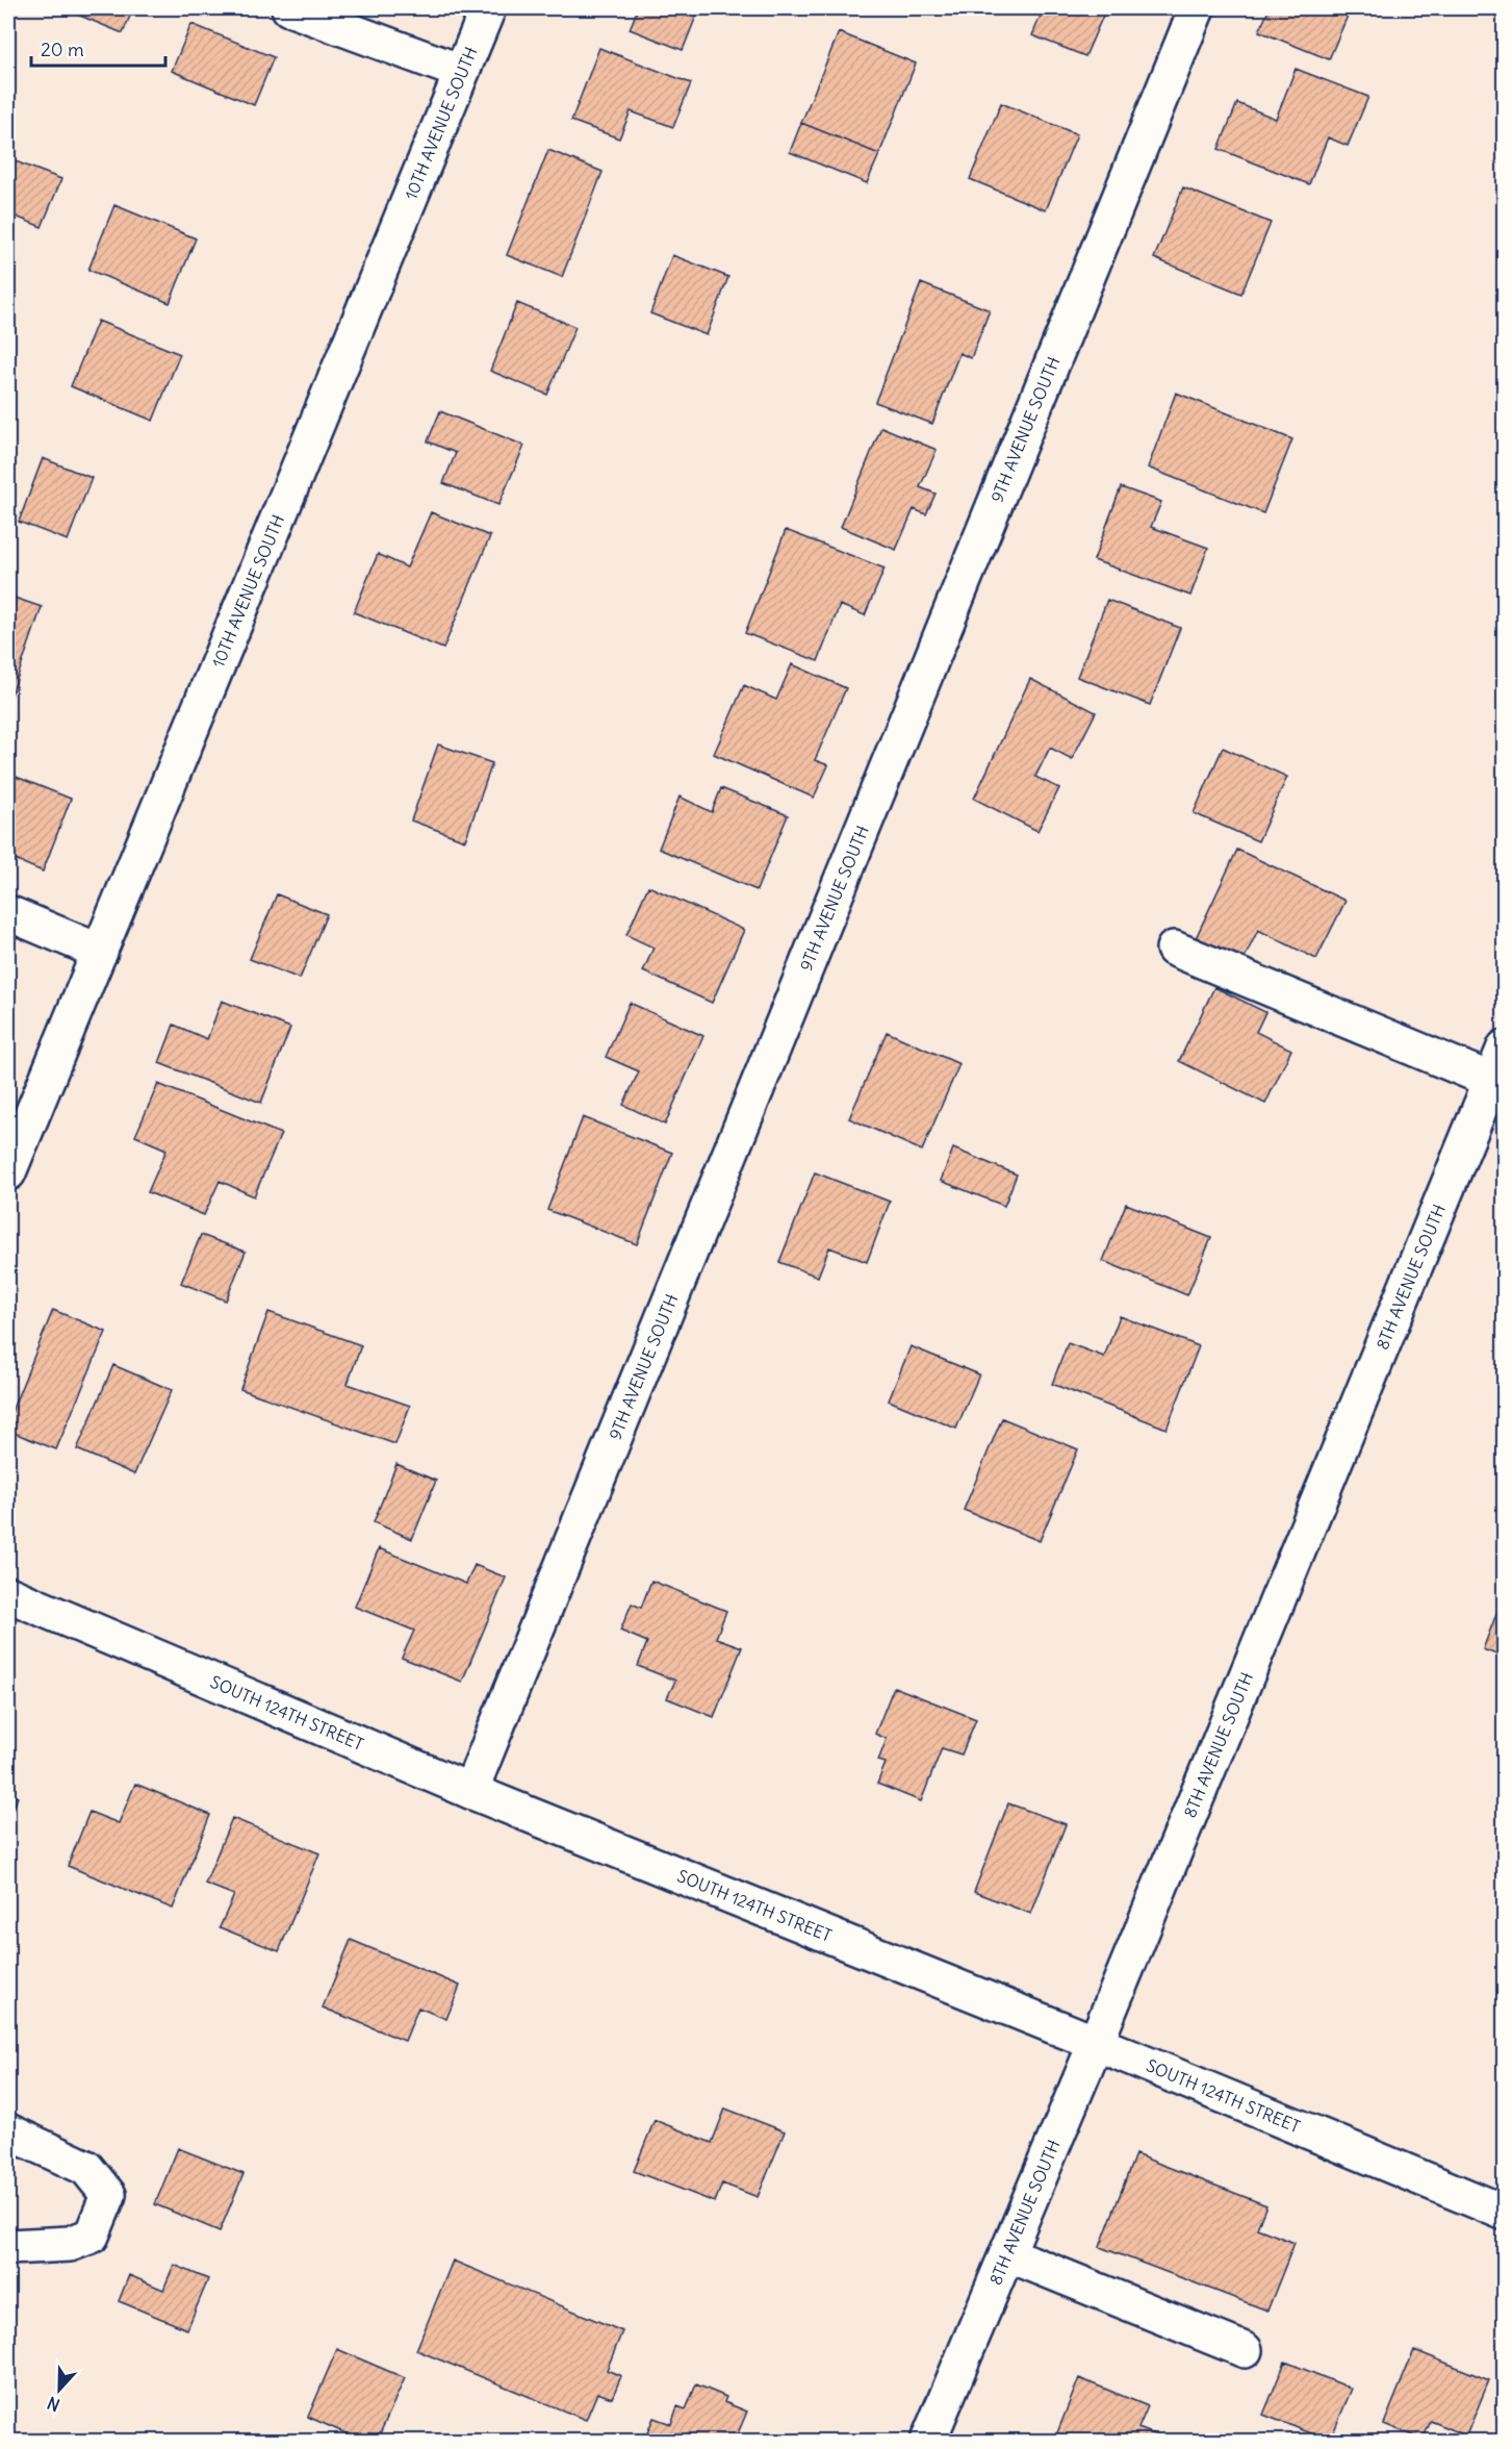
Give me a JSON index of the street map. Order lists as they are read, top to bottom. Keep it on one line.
{"streets":{"street":["10TH AVENUE SOUTH","9TH AVENUE SOUTH","8TH AVENUE SOUTH","SOUTH 124TH STREET"]},"crossings":[["9TH AVENUE SOUTH","SOUTH 124TH STREET"],["8TH AVENUE SOUTH","SOUTH 124TH STREET"]],"scale_bar":"20 m","north":"bottom"}
